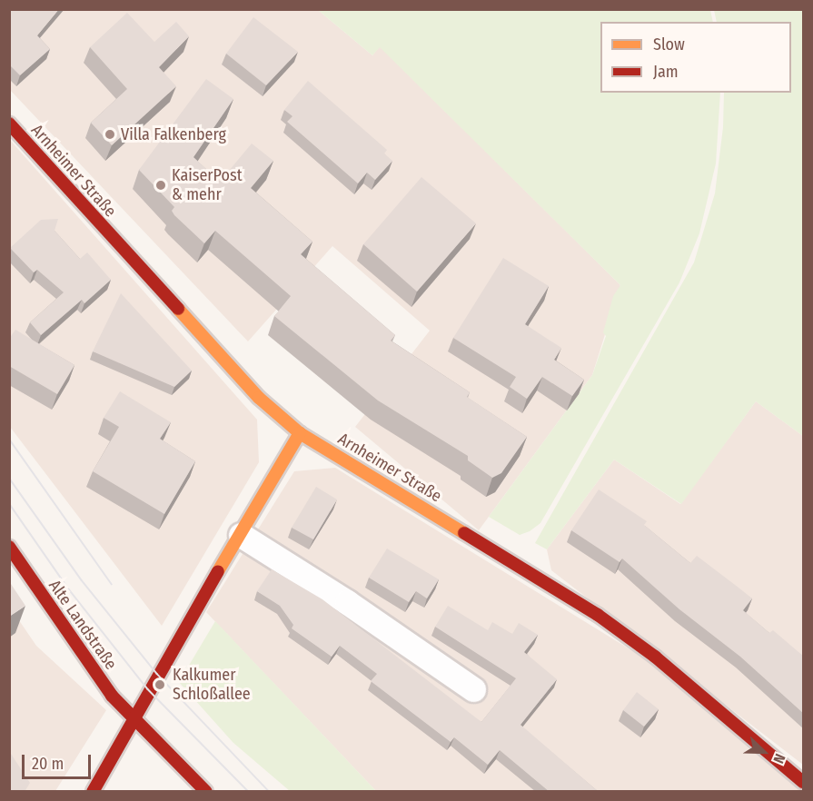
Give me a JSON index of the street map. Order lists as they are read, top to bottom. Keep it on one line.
{"streets":{"main road":["Arnheimer Straße","Alte Landstraße"]},"places":["Villa Falkenberg","KaiserPost & mehr","Kalkumer Schloßallee"],"legend":["Slow","Jam"],"scale_bar":"20 m","north":"bottom right"}
